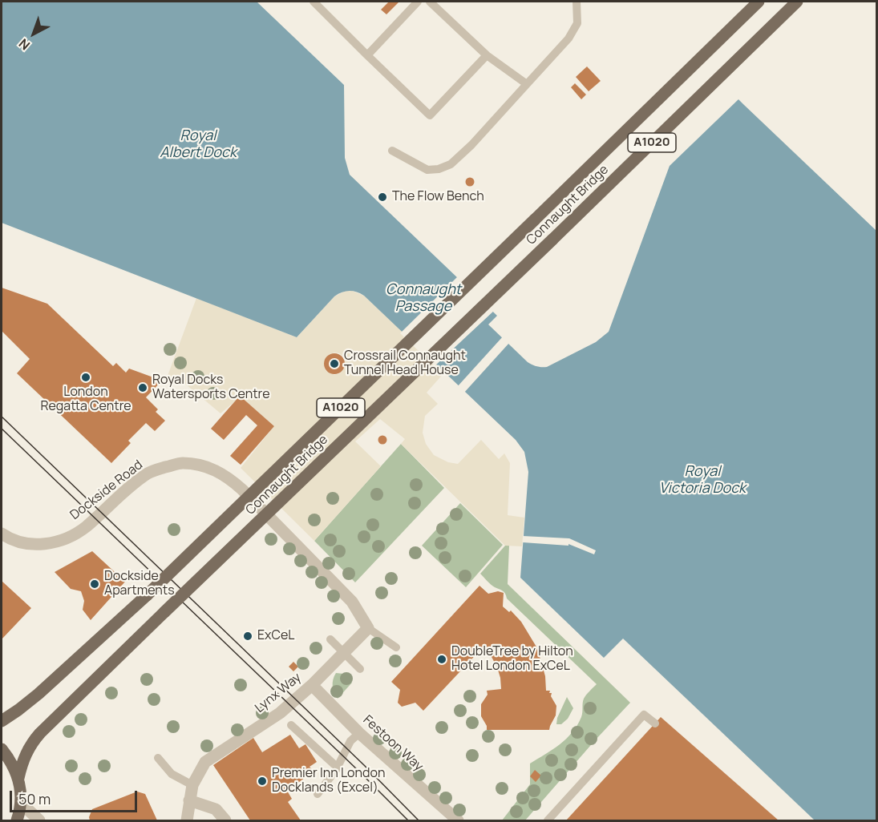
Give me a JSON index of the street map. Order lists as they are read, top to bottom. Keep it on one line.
{"streets":{"main road":["A1020","Connaught Bridge"],"street":["Dockside Road","Lynx Way","Festoon Way"]},"crossings":[["A1020","Connaught Bridge"],["Dockside Road","Lynx Way"],["Lynx Way","Festoon Way"]],"water":["Royal Albert Dock","Connaught Passage","Royal Victoria Dock"],"places":["The Flow Bench","Crossrail Connaught Tunnel Head House","London Regatta Centre","Royal Docks Watersports Centre","Dockside Apartments","ExCeL","DoubleTree by Hilton Hotel London ExCeL","Premier Inn London Docklands (Excel)"],"scale_bar":"50 m","north":"bottom left"}
